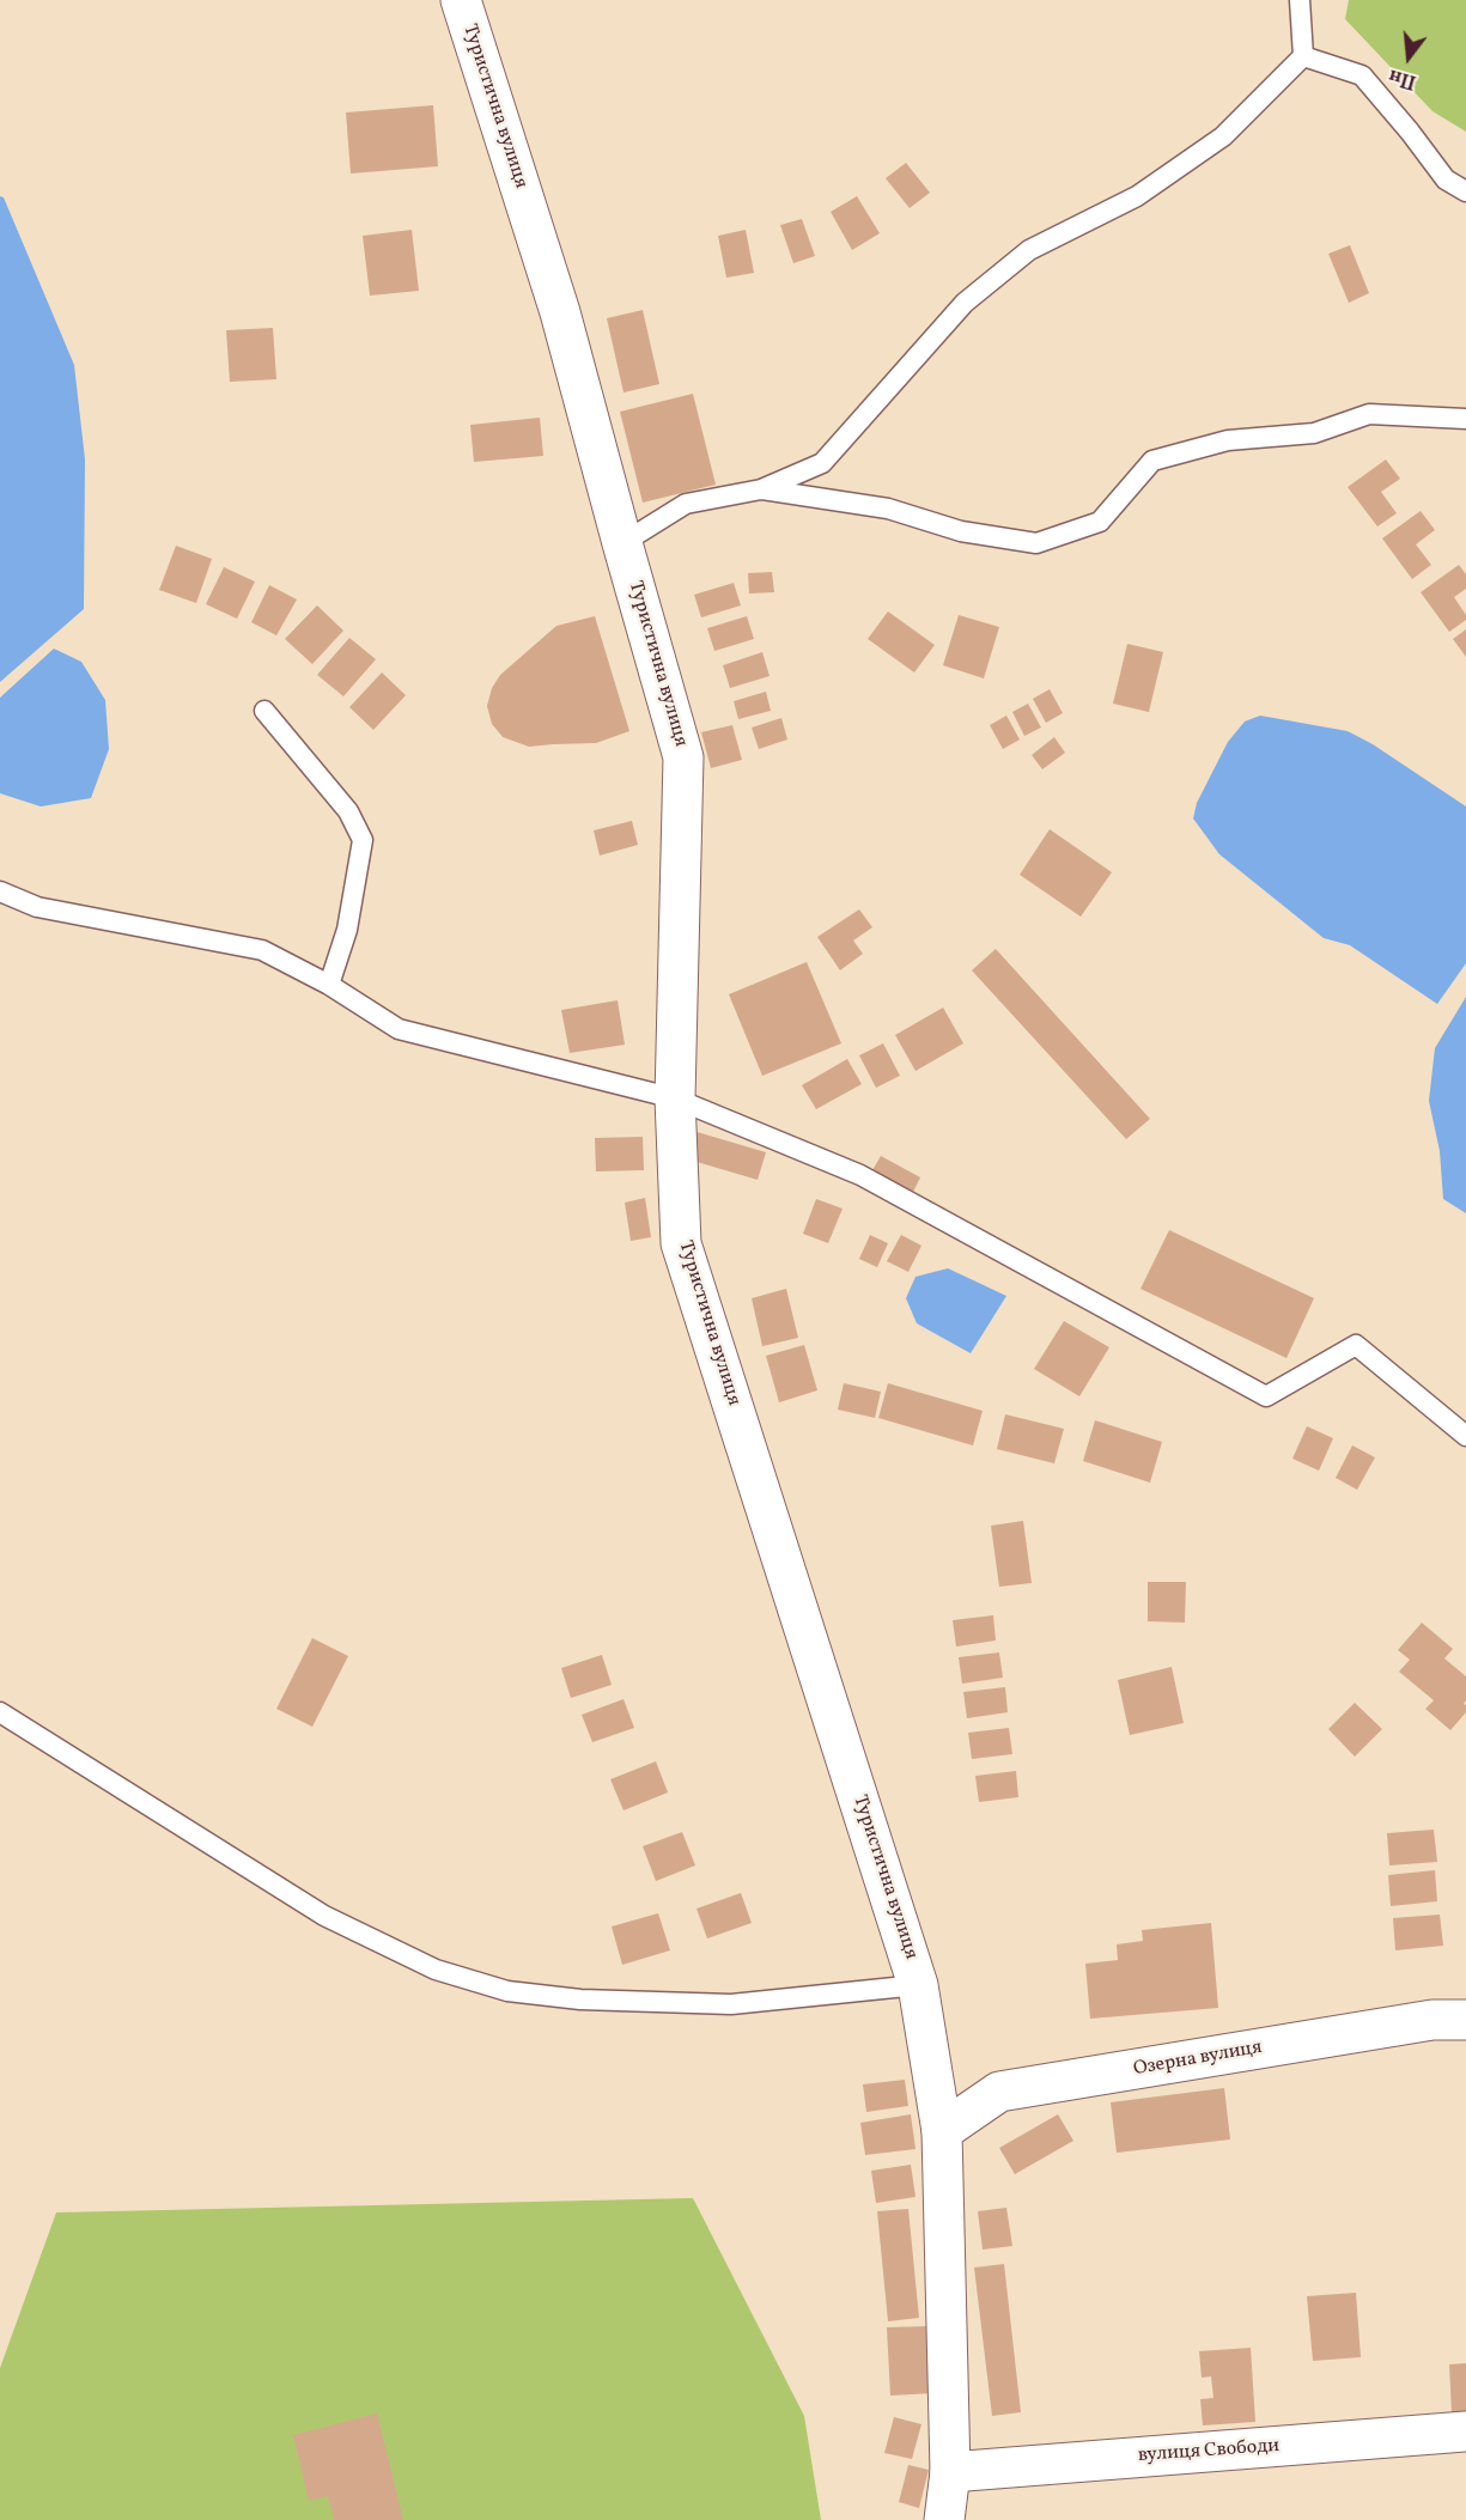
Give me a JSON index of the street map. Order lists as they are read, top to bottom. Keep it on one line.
{"streets":{"street":["Туристична вулиця","Озерна вулиця","вулиця Свободи"]},"crossings":[["Туристична вулиця","Озерна вулиця"],["Туристична вулиця","вулиця Свободи"]],"north":"bottom"}
